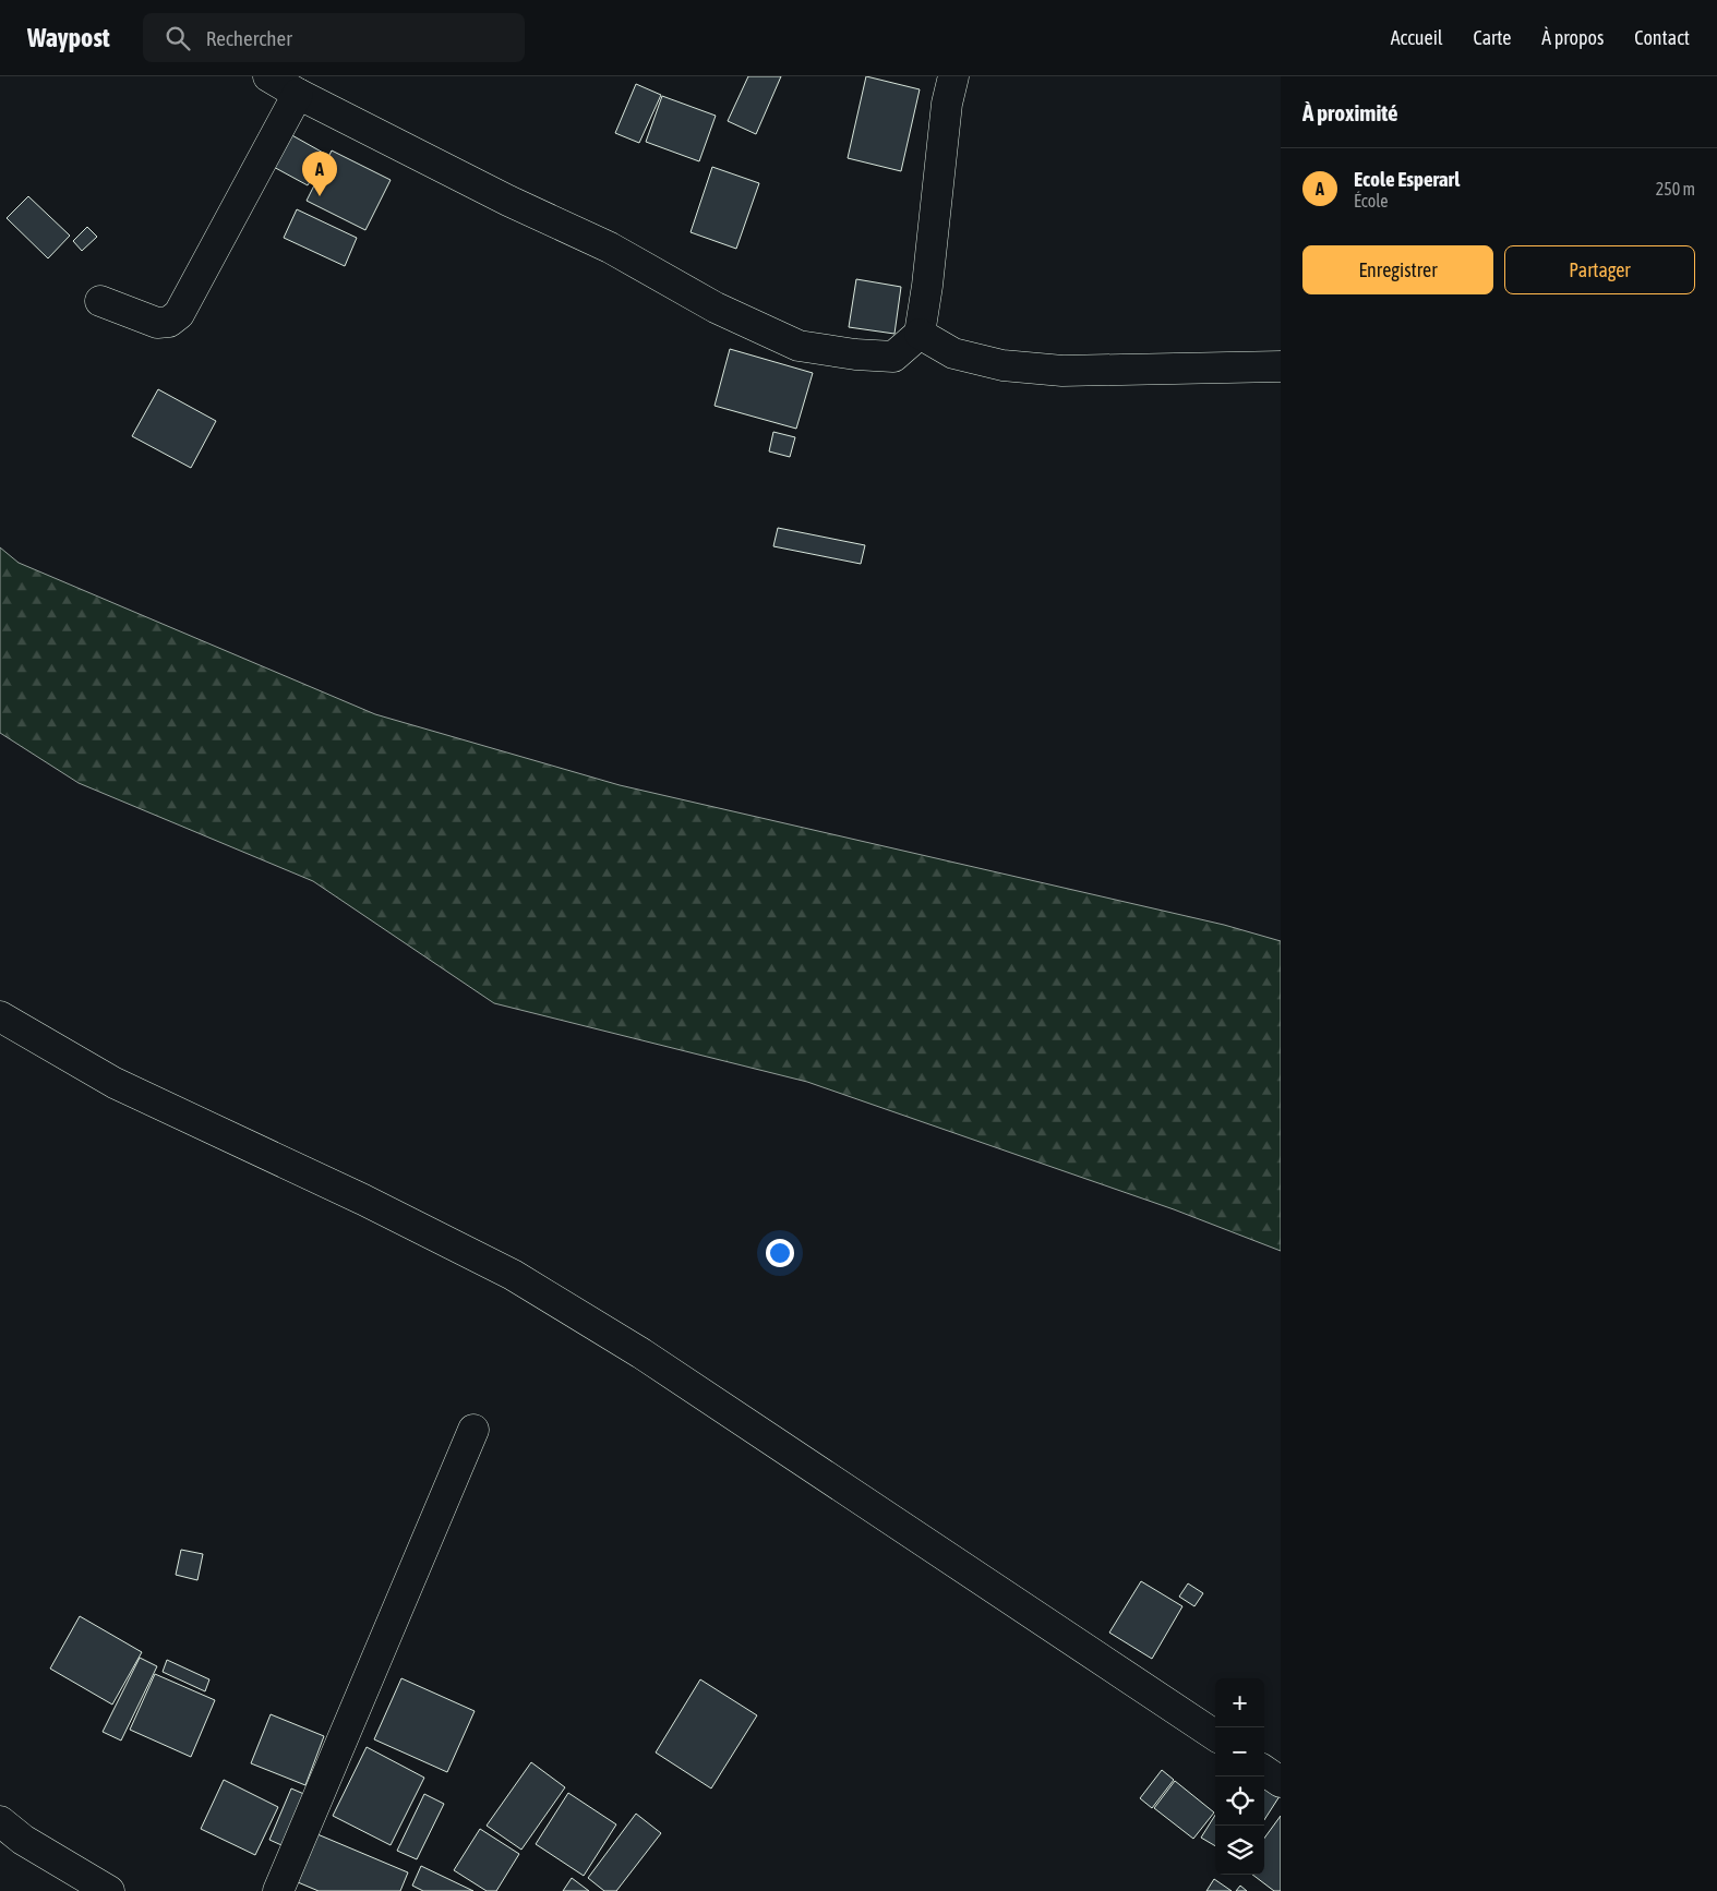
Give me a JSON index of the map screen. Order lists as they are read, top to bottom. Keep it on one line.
{"page":{"header":"Waypost","search":"Rechercher","nav":["Accueil","Carte","À propos","Contact"],"heading":"À proximité","list":[{"mark":"A","name":"Ecole Esperarl","note":"École","value":"250 m"}],"pins":"A","buttons":["Enregistrer","Partager"],"map_buttons":["+","−"]}}
